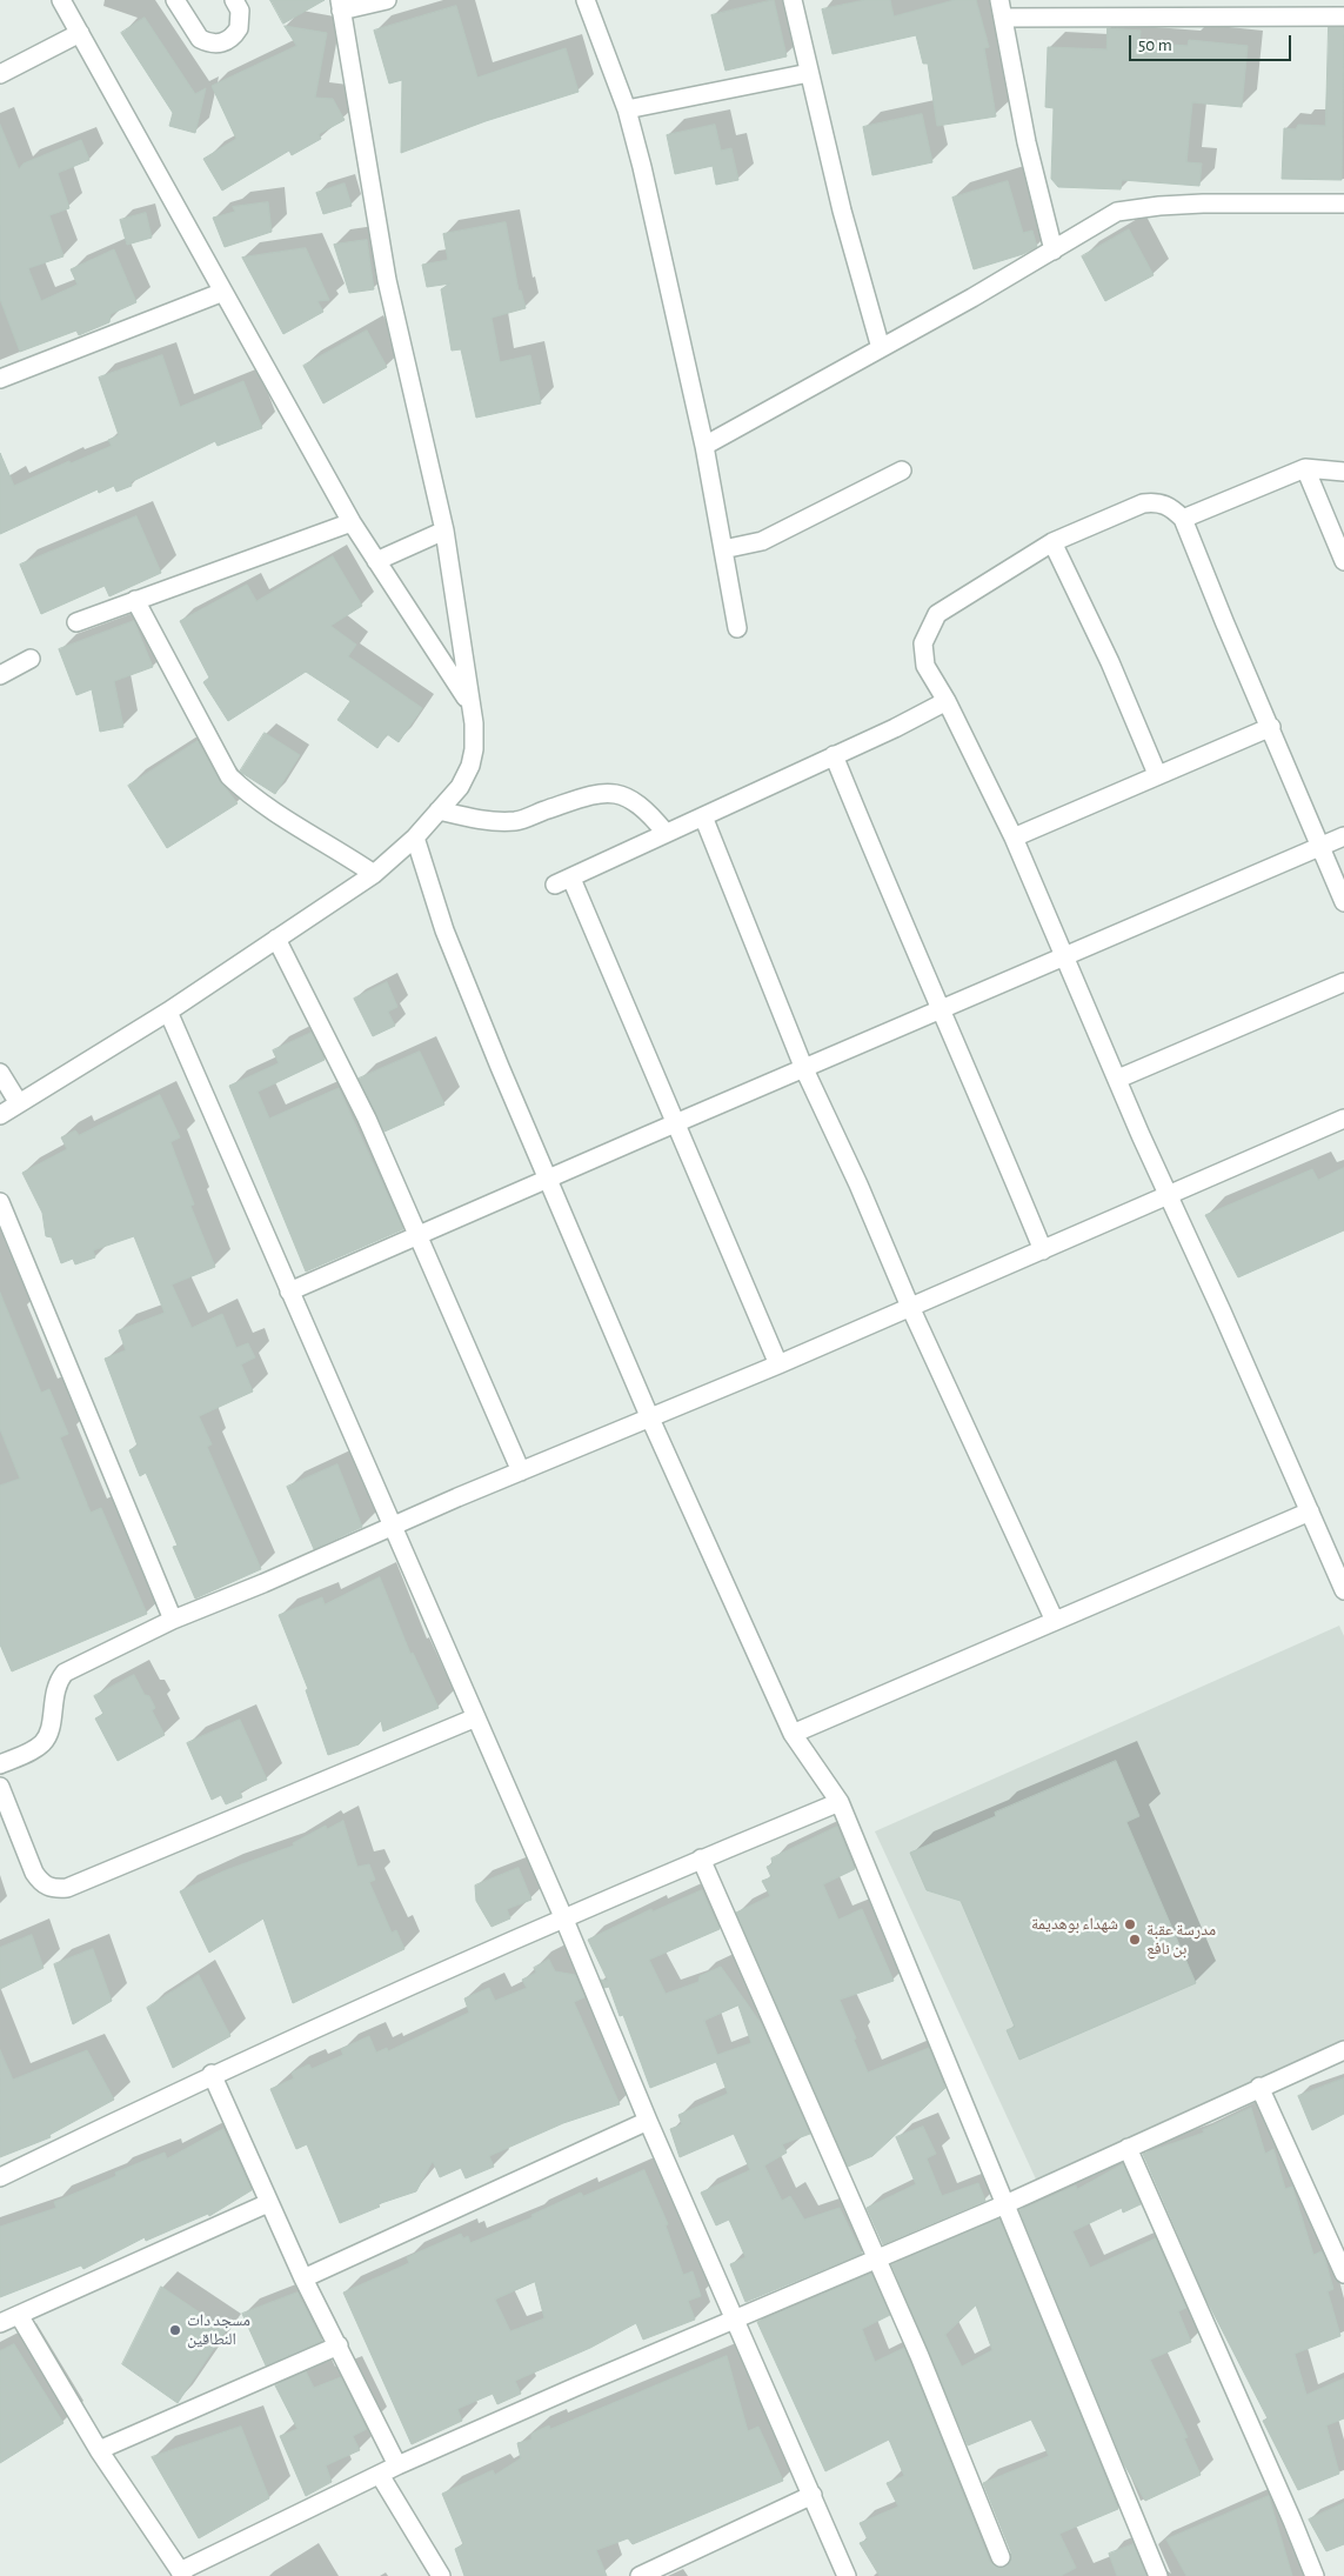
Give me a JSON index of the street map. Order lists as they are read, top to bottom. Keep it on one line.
{"places":["شهداء بوهديمة","مدرسة عقبة بن نافع","مسجد دات النطاقين"],"scale_bar":"50 m"}
